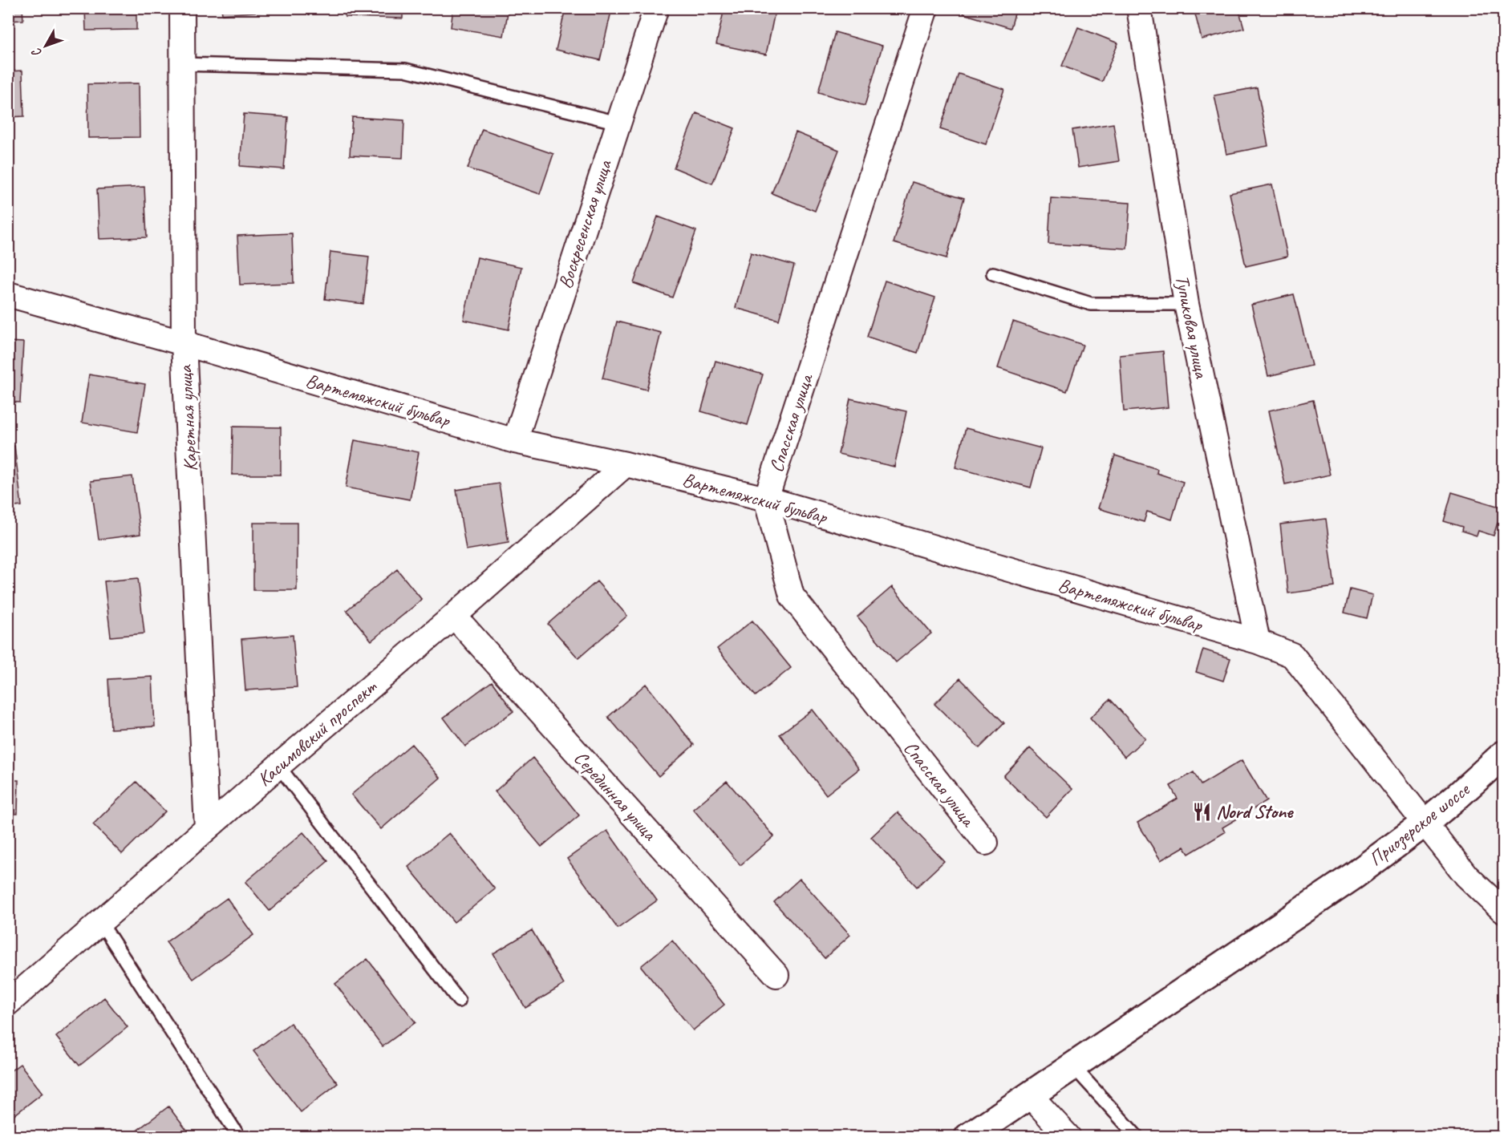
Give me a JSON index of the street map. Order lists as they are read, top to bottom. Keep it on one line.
{"streets":{"main road":["Приозерское шоссе"],"street":["Воскресенская улица","Тупиковая улица","Вартемяжский бульвар","Каретная улица","Спасская улица","Касимовский проспект","Серединная улица"]},"crossings":[["Воскресенская улица","Вартемяжский бульвар"],["Тупиковая улица","Вартемяжский бульвар"],["Вартемяжский бульвар","Каретная улица"],["Вартемяжский бульвар","Спасская улица"],["Вартемяжский бульвар","Касимовский проспект"],["Вартемяжский бульвар","Приозерское шоссе"],["Каретная улица","Касимовский проспект"],["Касимовский проспект","Серединная улица"]],"places":{"restaurant":["Nord Stone"]},"north":"bottom left"}
